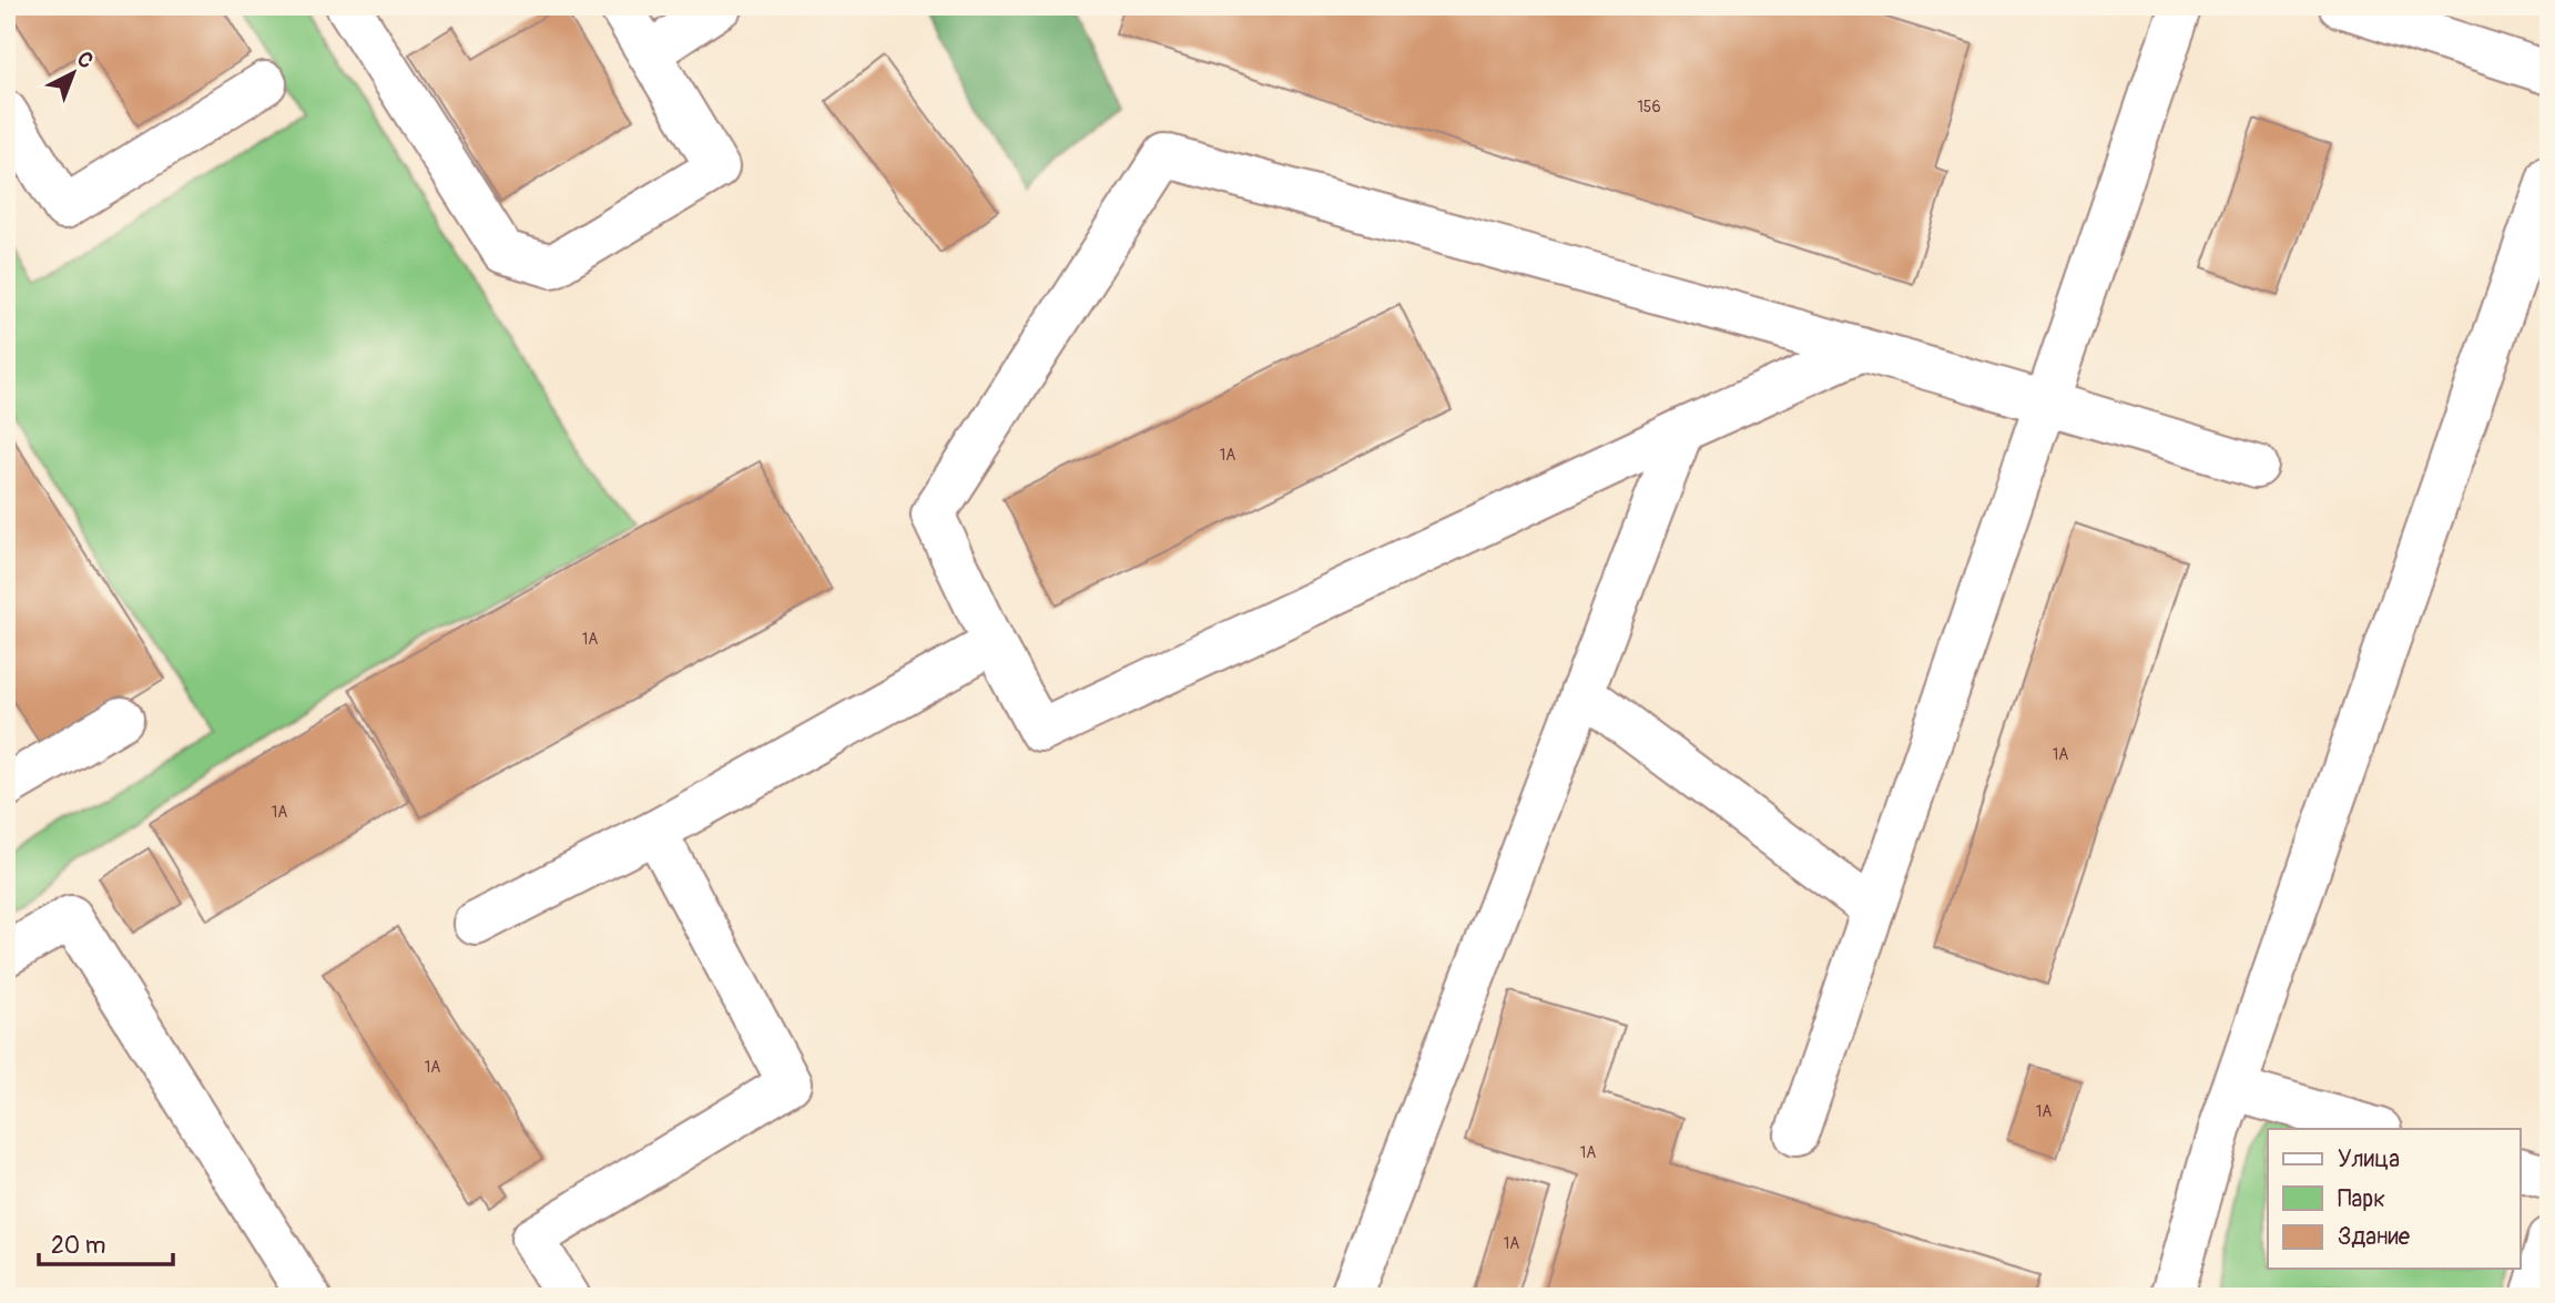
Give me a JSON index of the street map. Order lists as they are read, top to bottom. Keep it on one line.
{"house_numbers":["156","1А","1А","1А","1А","1А","1А","1А","1А"],"legend":["Улица","Парк","Здание"],"scale_bar":"20 m","north":"top right"}
